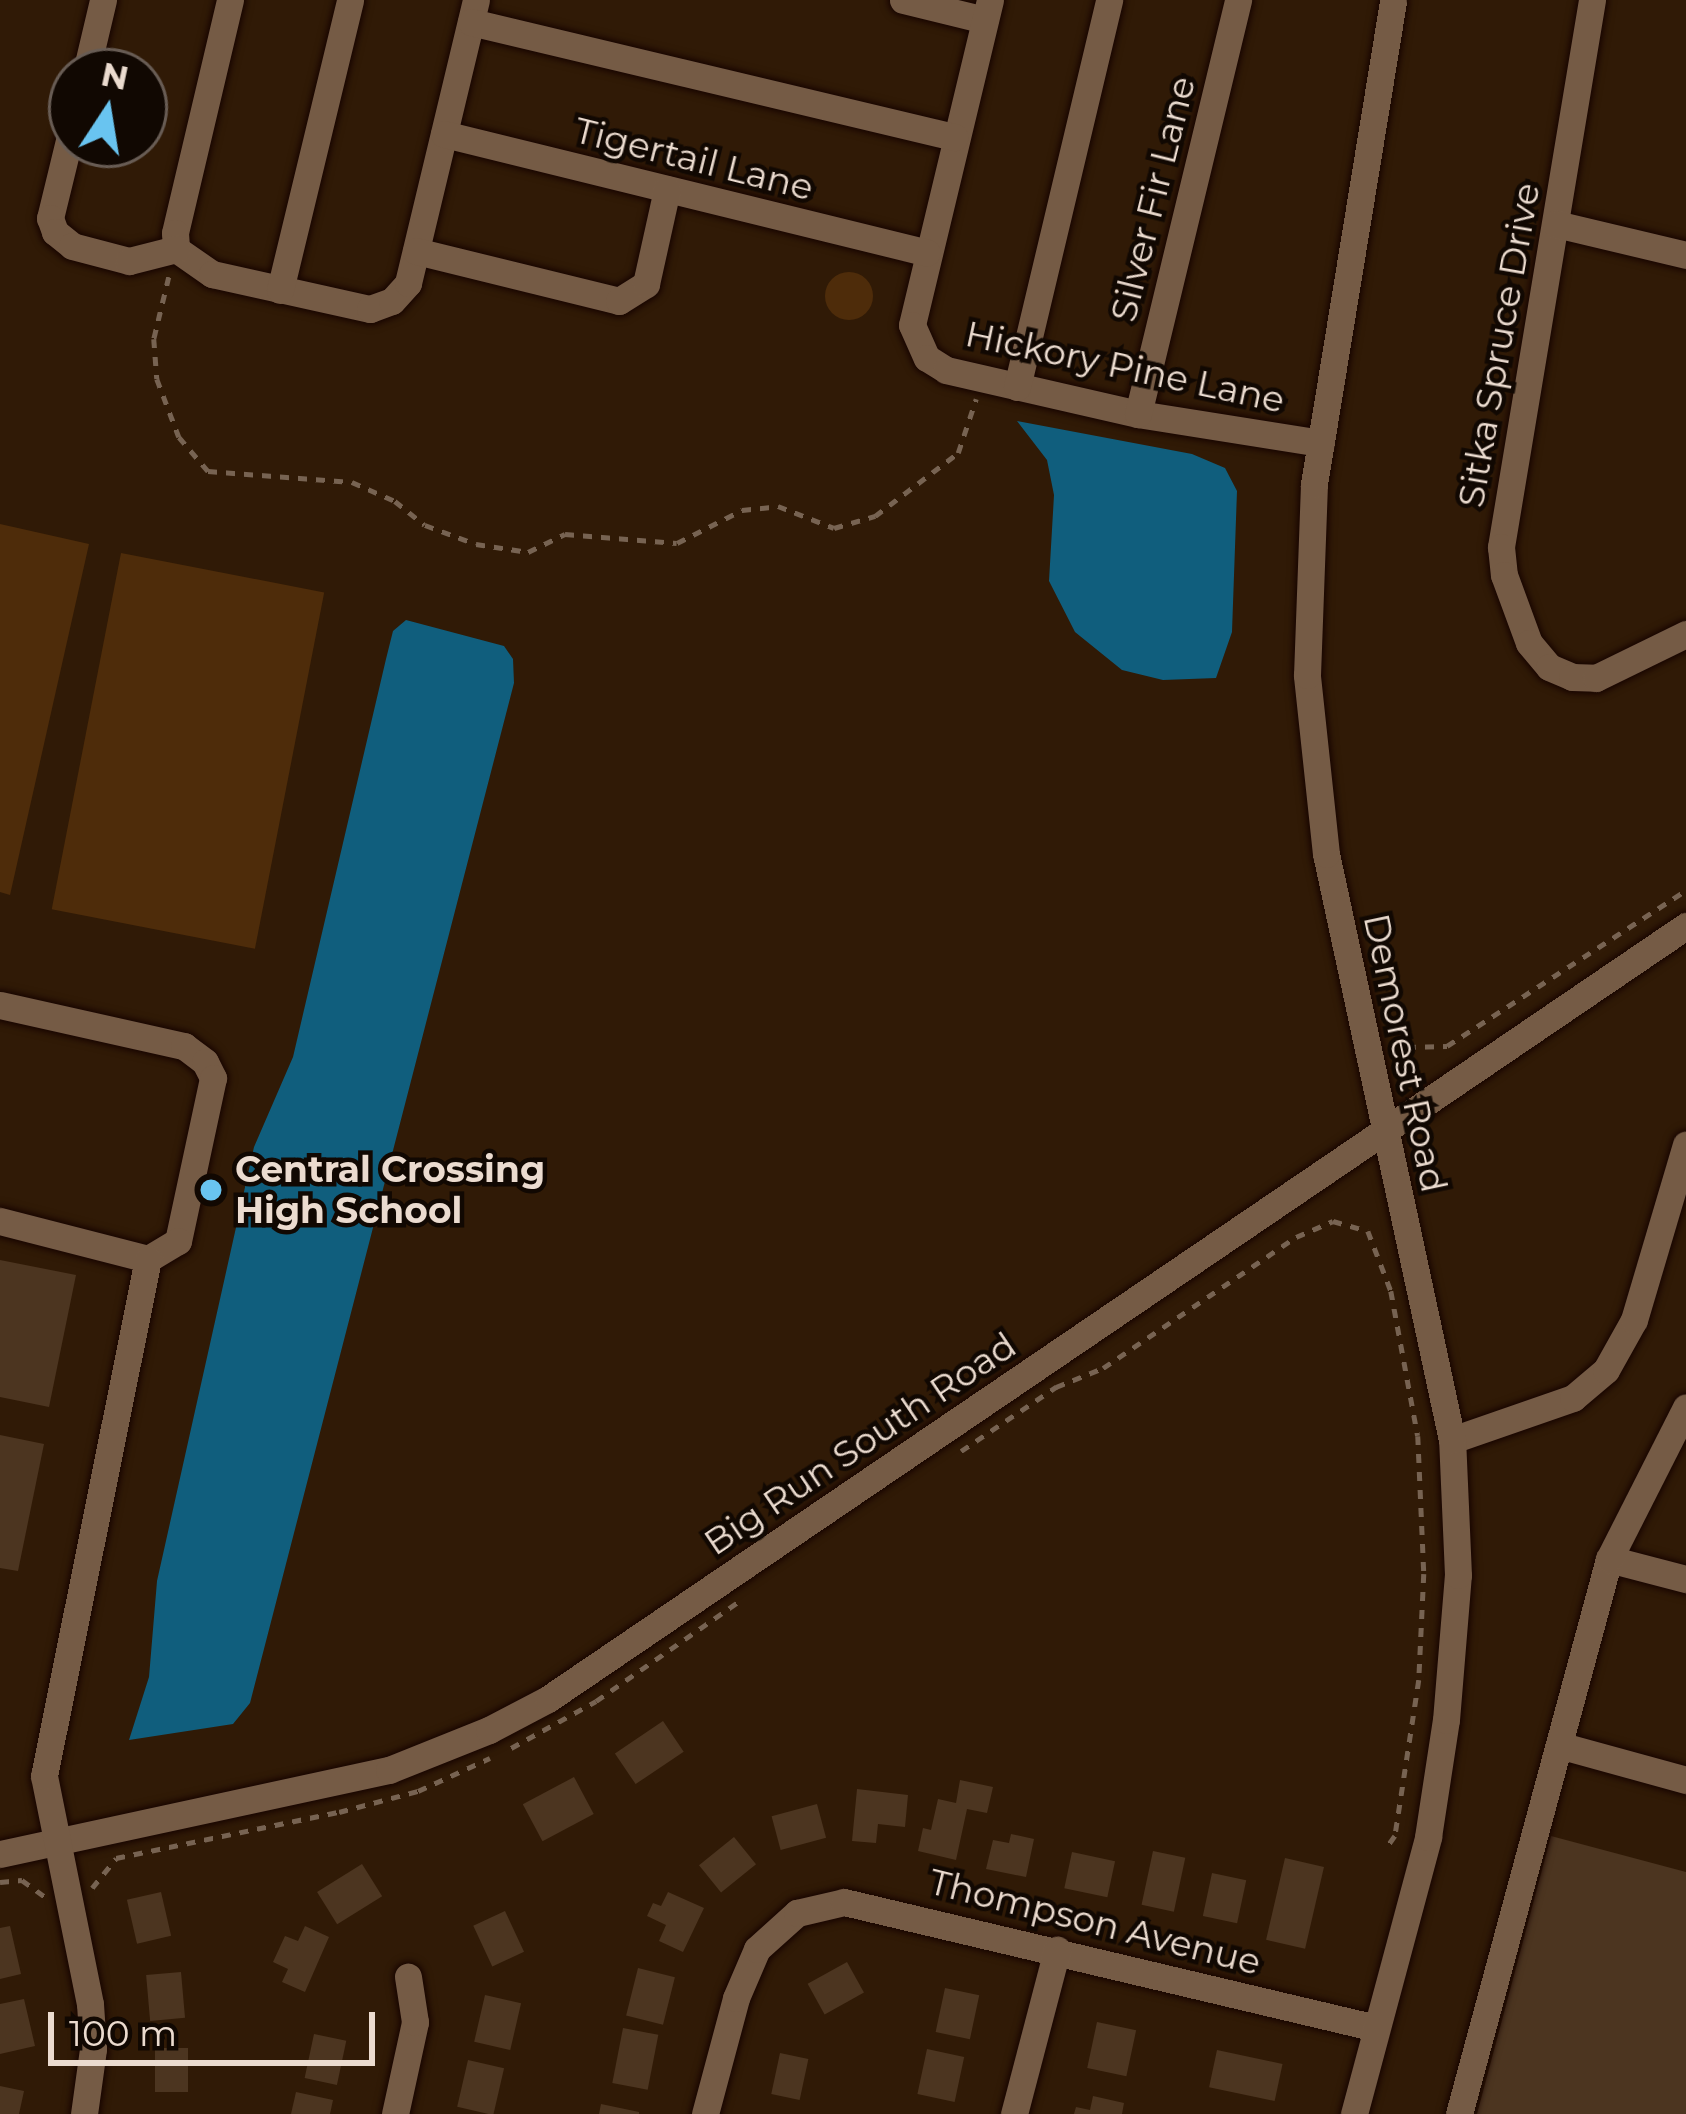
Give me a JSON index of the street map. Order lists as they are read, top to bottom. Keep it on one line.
{"streets":{"street":["Tigertail Lane","Silver Fir Lane","Sitka Spruce Drive","Hickory Pine Lane","Demorest Road","Big Run South Road","Thompson Avenue"]},"crossings":[["Tigertail Lane","Hickory Pine Lane"],["Silver Fir Lane","Hickory Pine Lane"],["Hickory Pine Lane","Demorest Road"],["Demorest Road","Big Run South Road"],["Demorest Road","Thompson Avenue"]],"places":["Central Crossing High School"],"scale_bar":"100 m","north":"top"}
